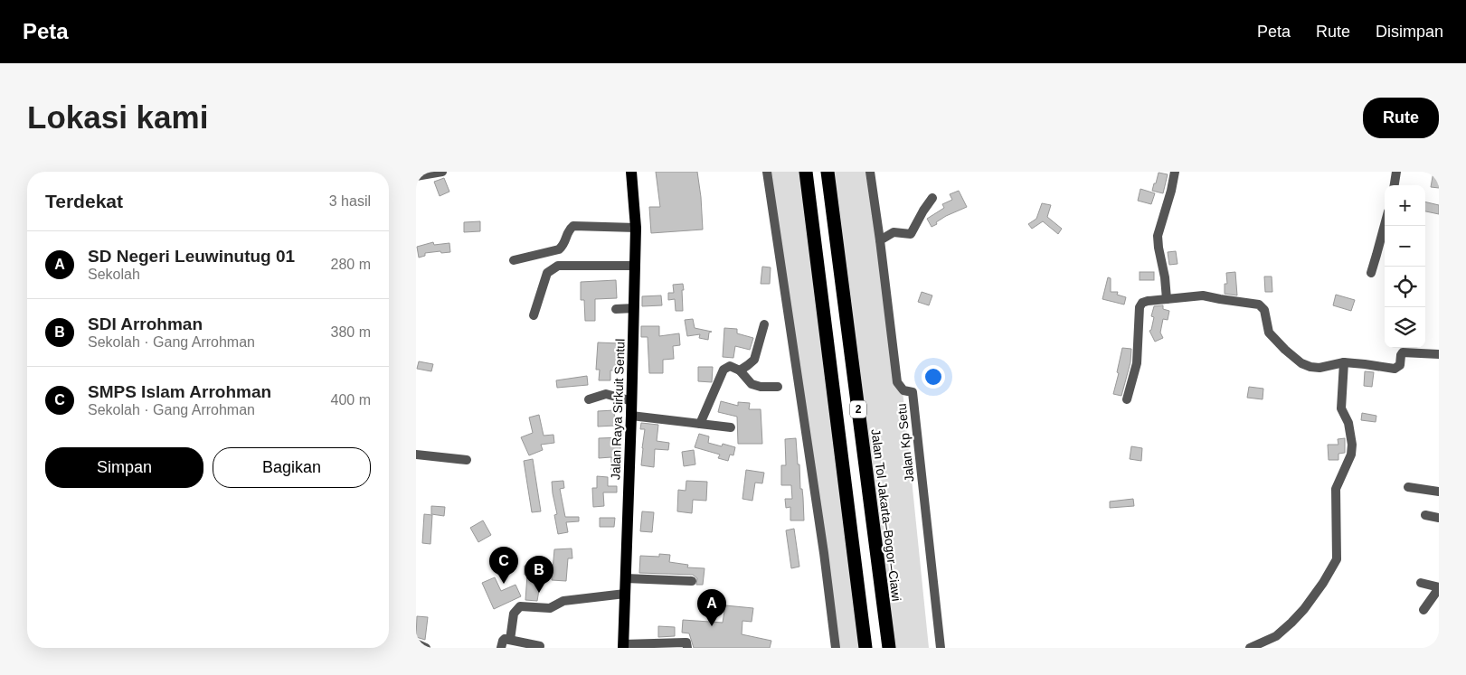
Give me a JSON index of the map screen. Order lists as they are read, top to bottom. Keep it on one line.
{"streets":{"highway":["2","Jalan Tol Jakarta–Bogor–Ciawi"],"main road":["Jalan Raya Sirkuit Sentul"],"street":["Jalan Kp Setu"]},"page":{"header":"Peta","nav":["Peta","Rute","Disimpan"],"buttons":["Rute",["Simpan","Bagikan"]],"title":"Lokasi kami","heading":["Terdekat","3 hasil"],"map_buttons":["+","−"],"list":[{"mark":"A","name":"SD Negeri Leuwinutug 01","note":"Sekolah","value":"280 m"},{"mark":"B","name":"SDI Arrohman","note":"Sekolah · Gang Arrohman","value":"380 m"},{"mark":"C","name":"SMPS Islam Arrohman","note":"Sekolah · Gang Arrohman","value":"400 m"}],"pins":["C","B","A"]}}
